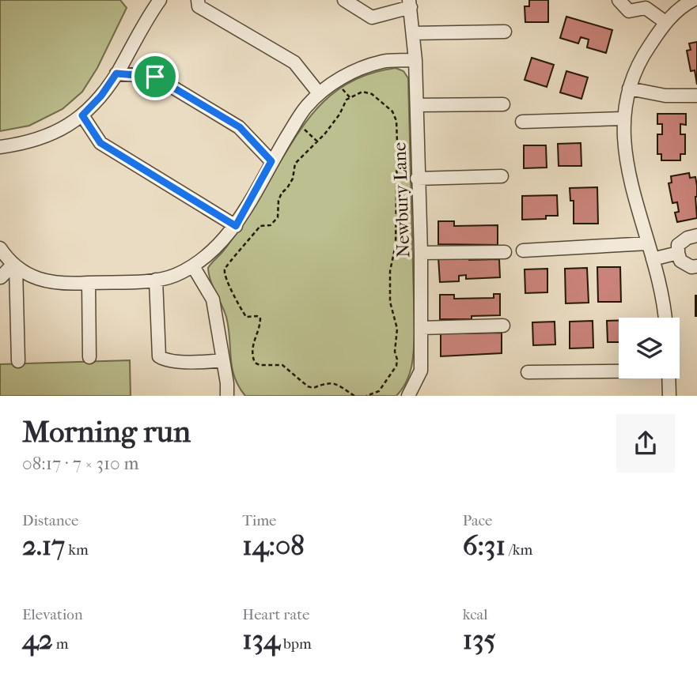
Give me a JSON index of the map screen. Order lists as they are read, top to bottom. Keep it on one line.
{"streets":{"street":["Newbury Lane"]},"page":{"heading":["Morning run","08:17 · 7 × 310 m"],"stats":[["Distance","2.17 km"],["Time","14:08"],["Pace","6:31 /km"],["Elevation","42 m"],["Heart rate","134 bpm"],["kcal","135"]]}}
